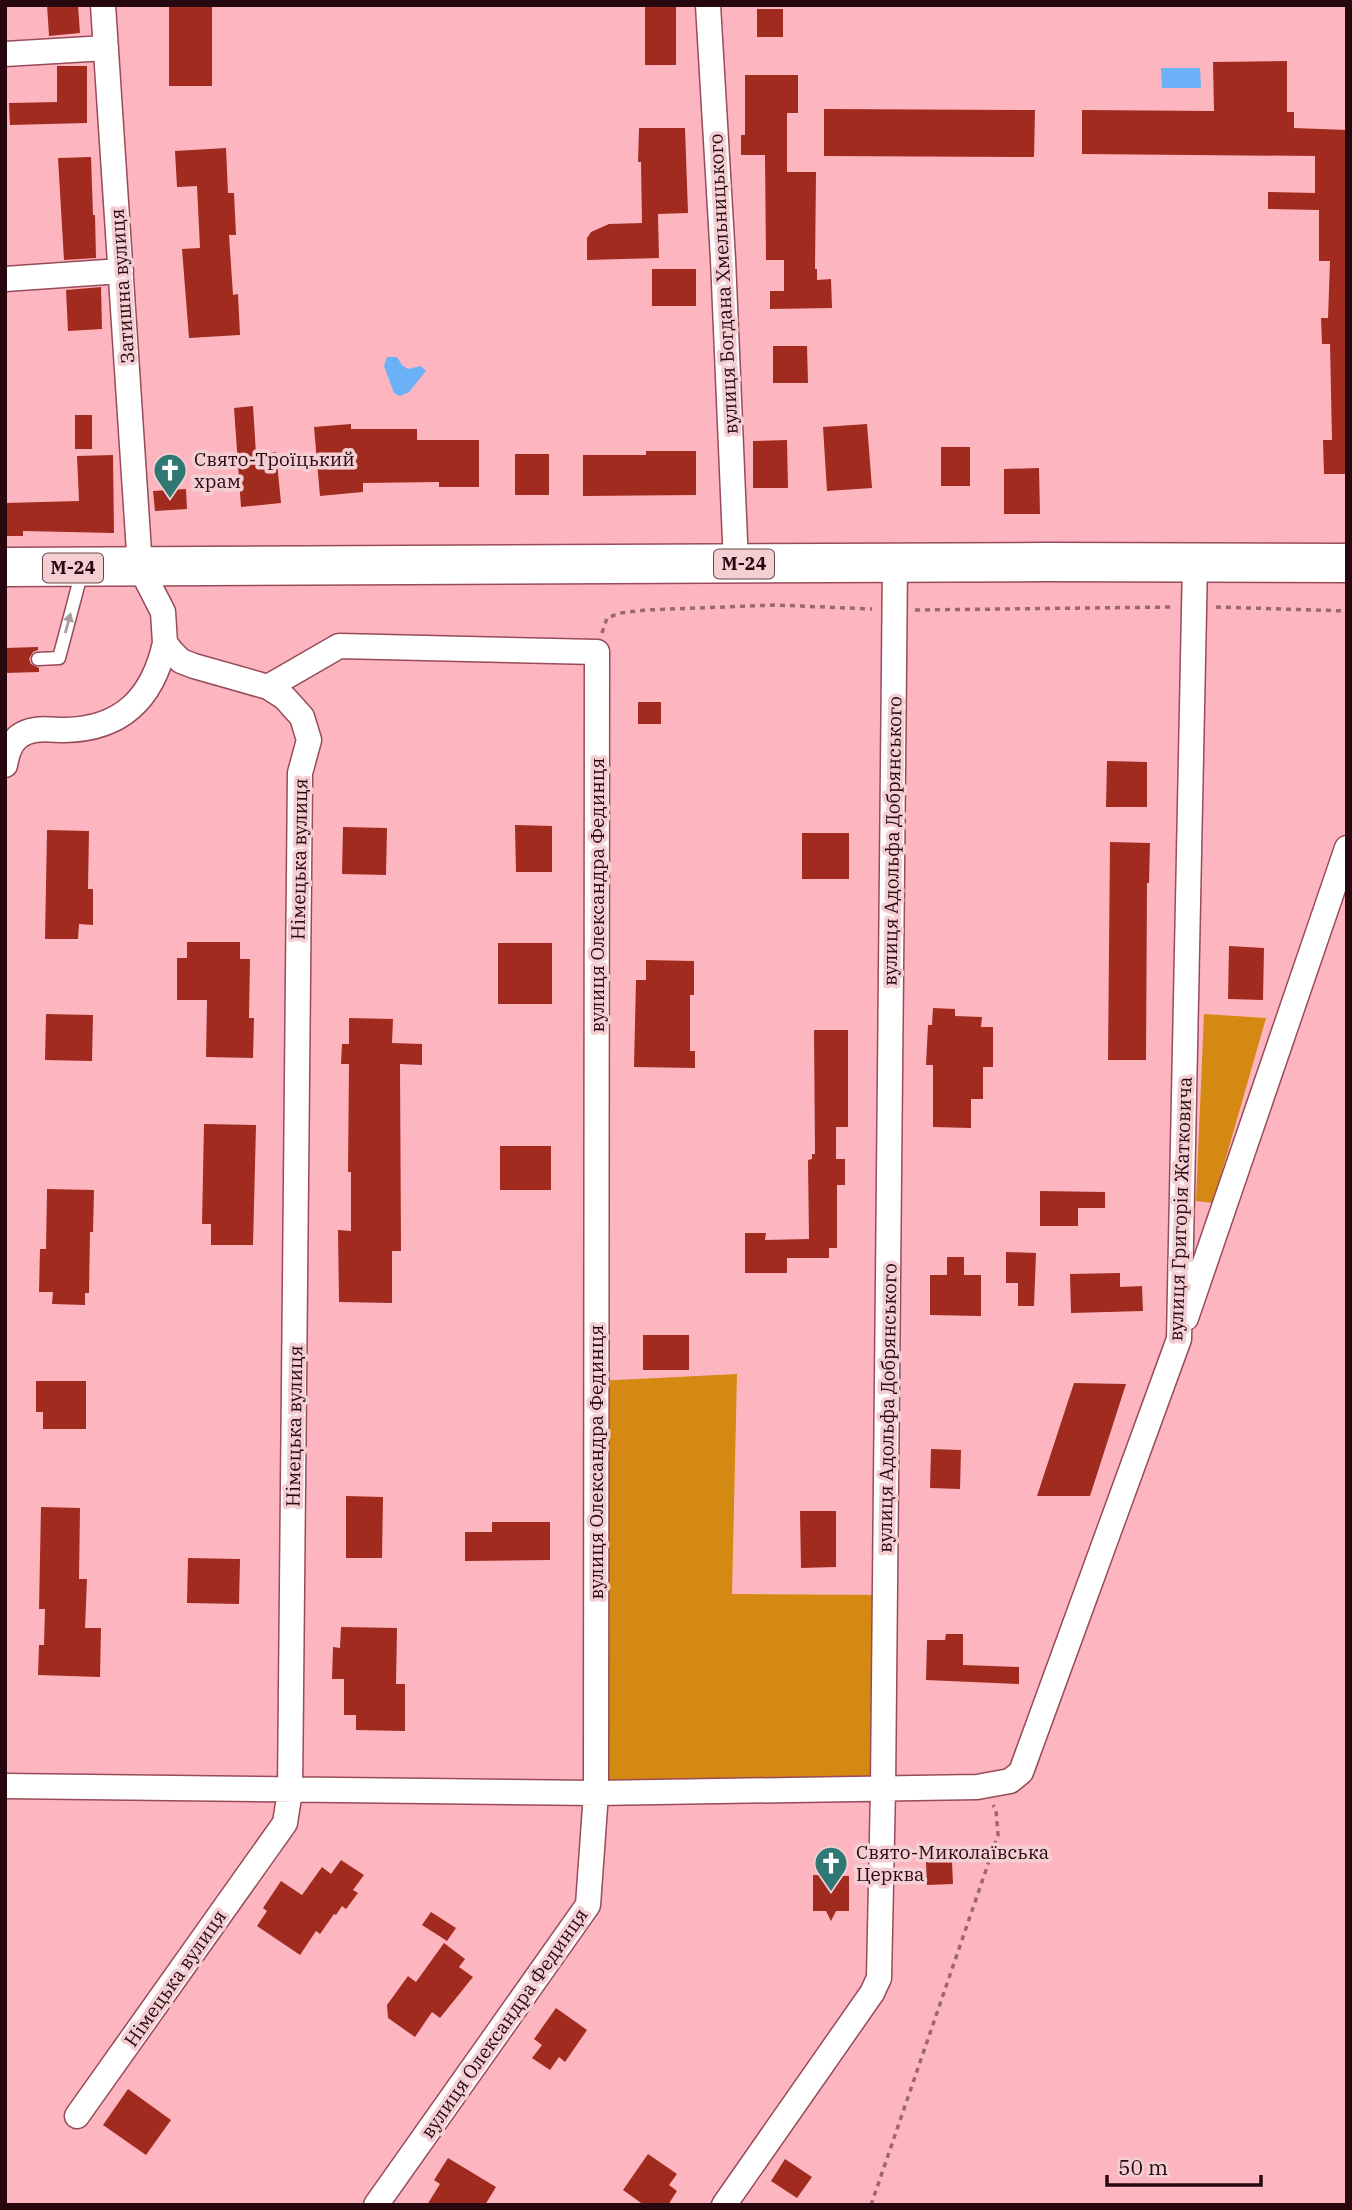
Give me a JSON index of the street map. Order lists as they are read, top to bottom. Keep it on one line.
{"streets":{"highway":["М-24"],"street":["вулиця Богдана Хмельницького","Затишна вулиця","вулиця Адольфа Добрянського","Німецька вулиця","вулиця Олександра Фединця","вулиця Григорія Жатковича"]},"crossings":[["вулиця Богдана Хмельницького","М-24"],["Затишна вулиця","М-24"],["М-24","вулиця Адольфа Добрянського"],["М-24","вулиця Григорія Жатковича"],["вулиця Адольфа Добрянського","вулиця Григорія Жатковича"],["Німецька вулиця","вулиця Григорія Жатковича"],["вулиця Олександра Фединця","вулиця Григорія Жатковича"]],"places":{"church":["Свято-Троїцький храм","Свято-Миколаївська Церква"]},"scale_bar":"50 m"}
